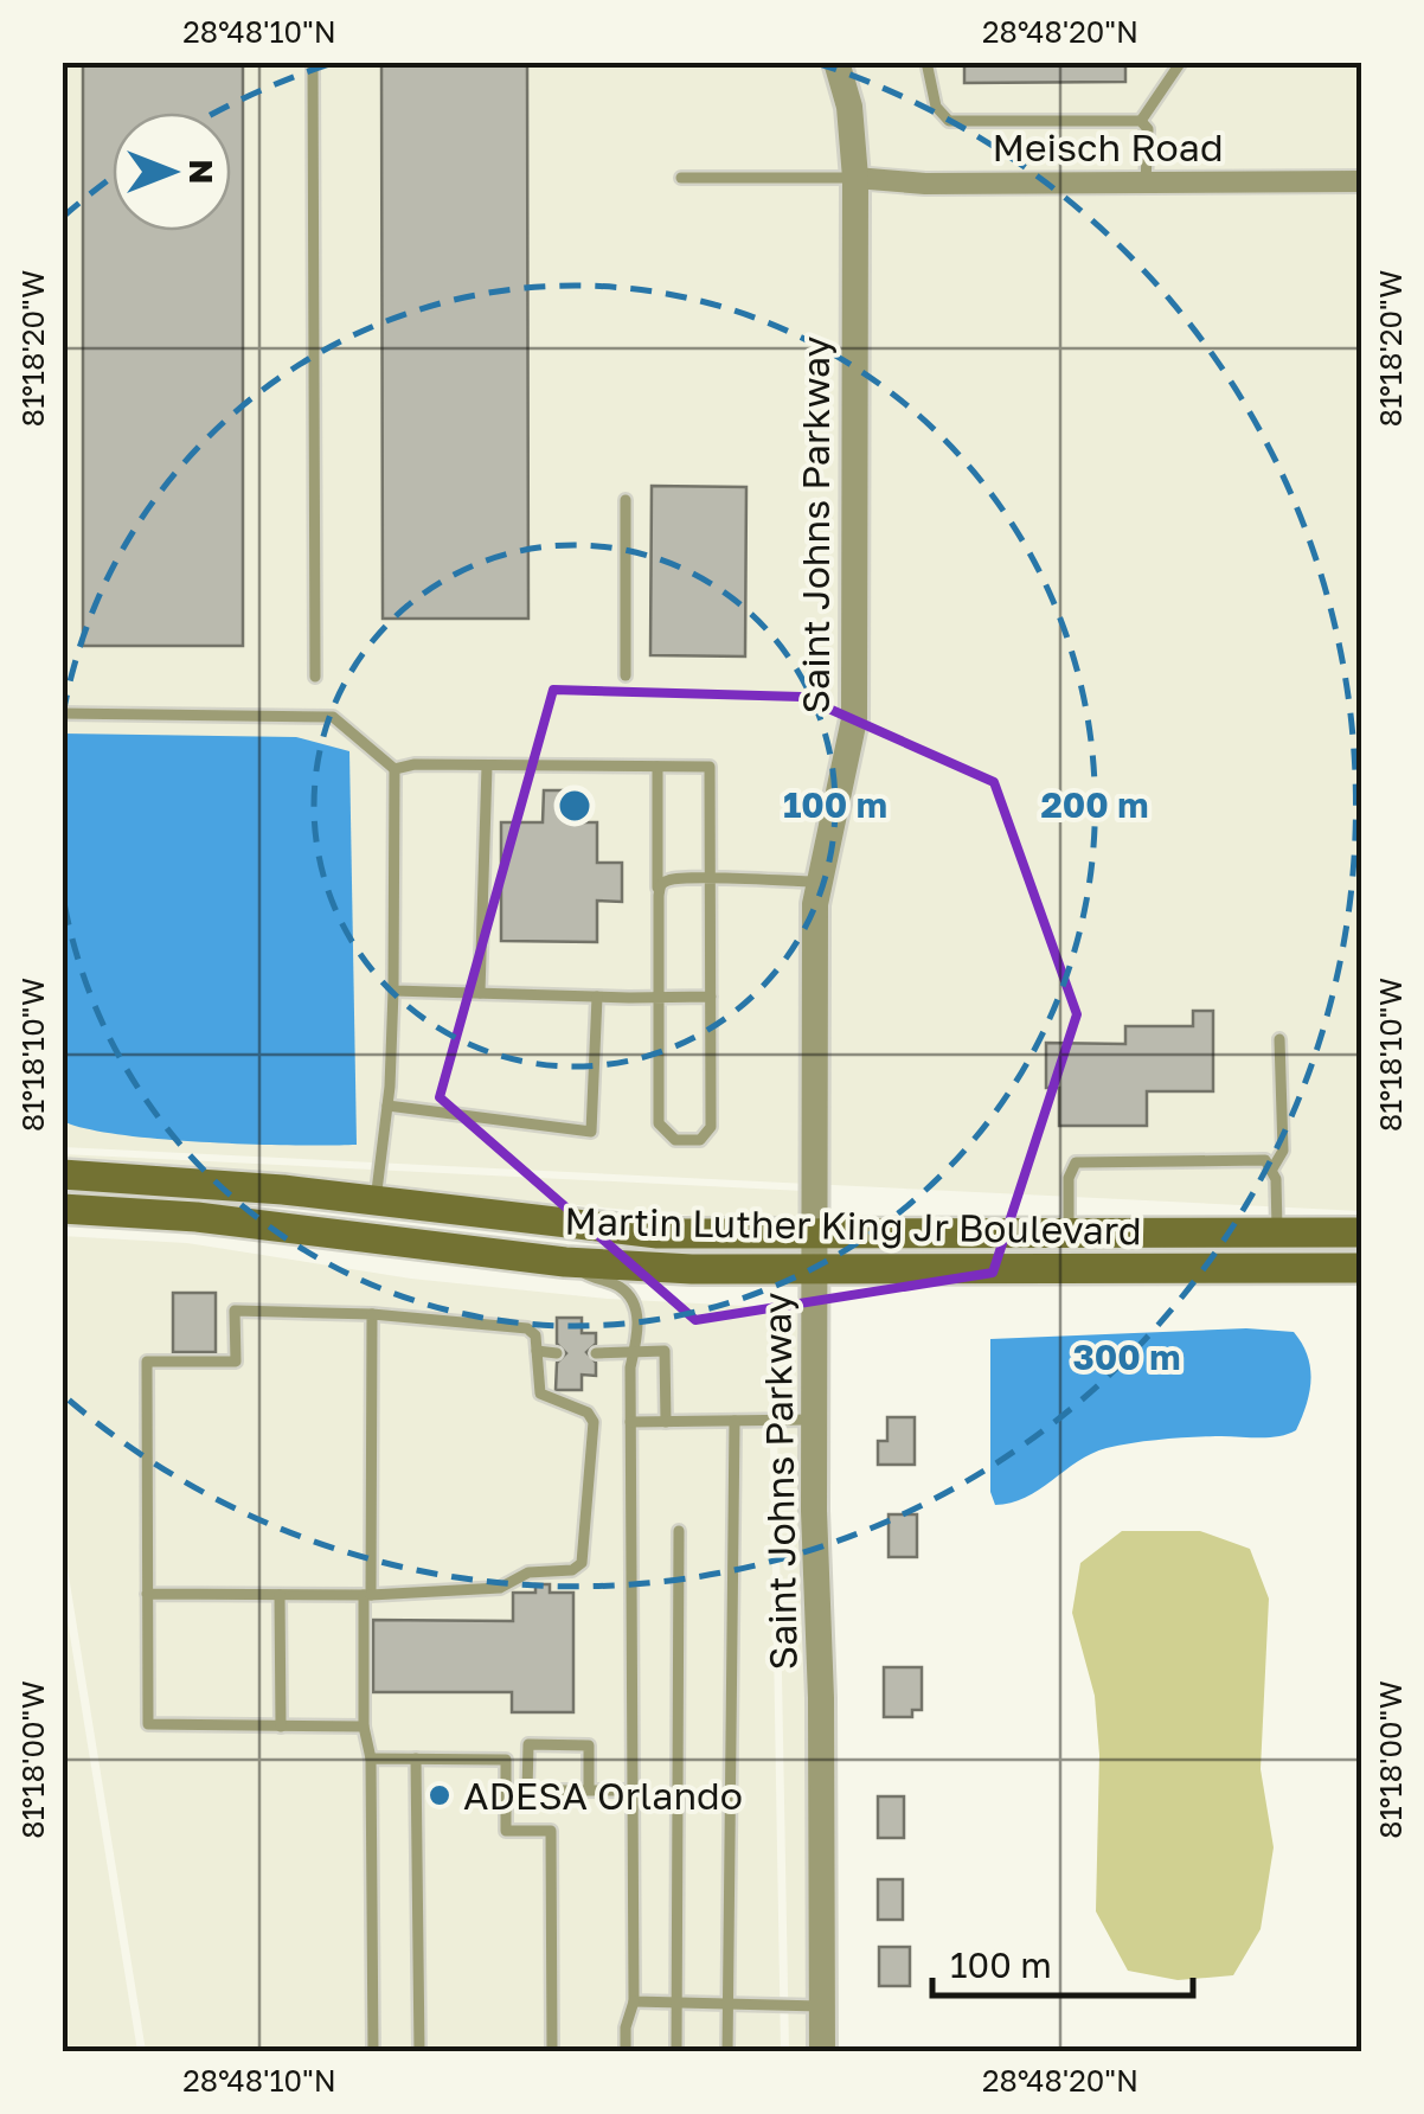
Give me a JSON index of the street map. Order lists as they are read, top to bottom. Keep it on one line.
{"streets":{"main road":["Martin Luther King Jr Boulevard"],"street":["Meisch Road","Saint Johns Parkway"]},"crossings":[["Meisch Road","Saint Johns Parkway"],["Saint Johns Parkway","Martin Luther King Jr Boulevard"]],"places":["ADESA Orlando"],"scale_bar":"100 m","north":"right","coordinates":["28°48'10\"N","28°48'20\"N","81°18'20\"W","81°18'10\"W","81°18'00\"W"],"rings":["100 m","200 m","300 m"]}
